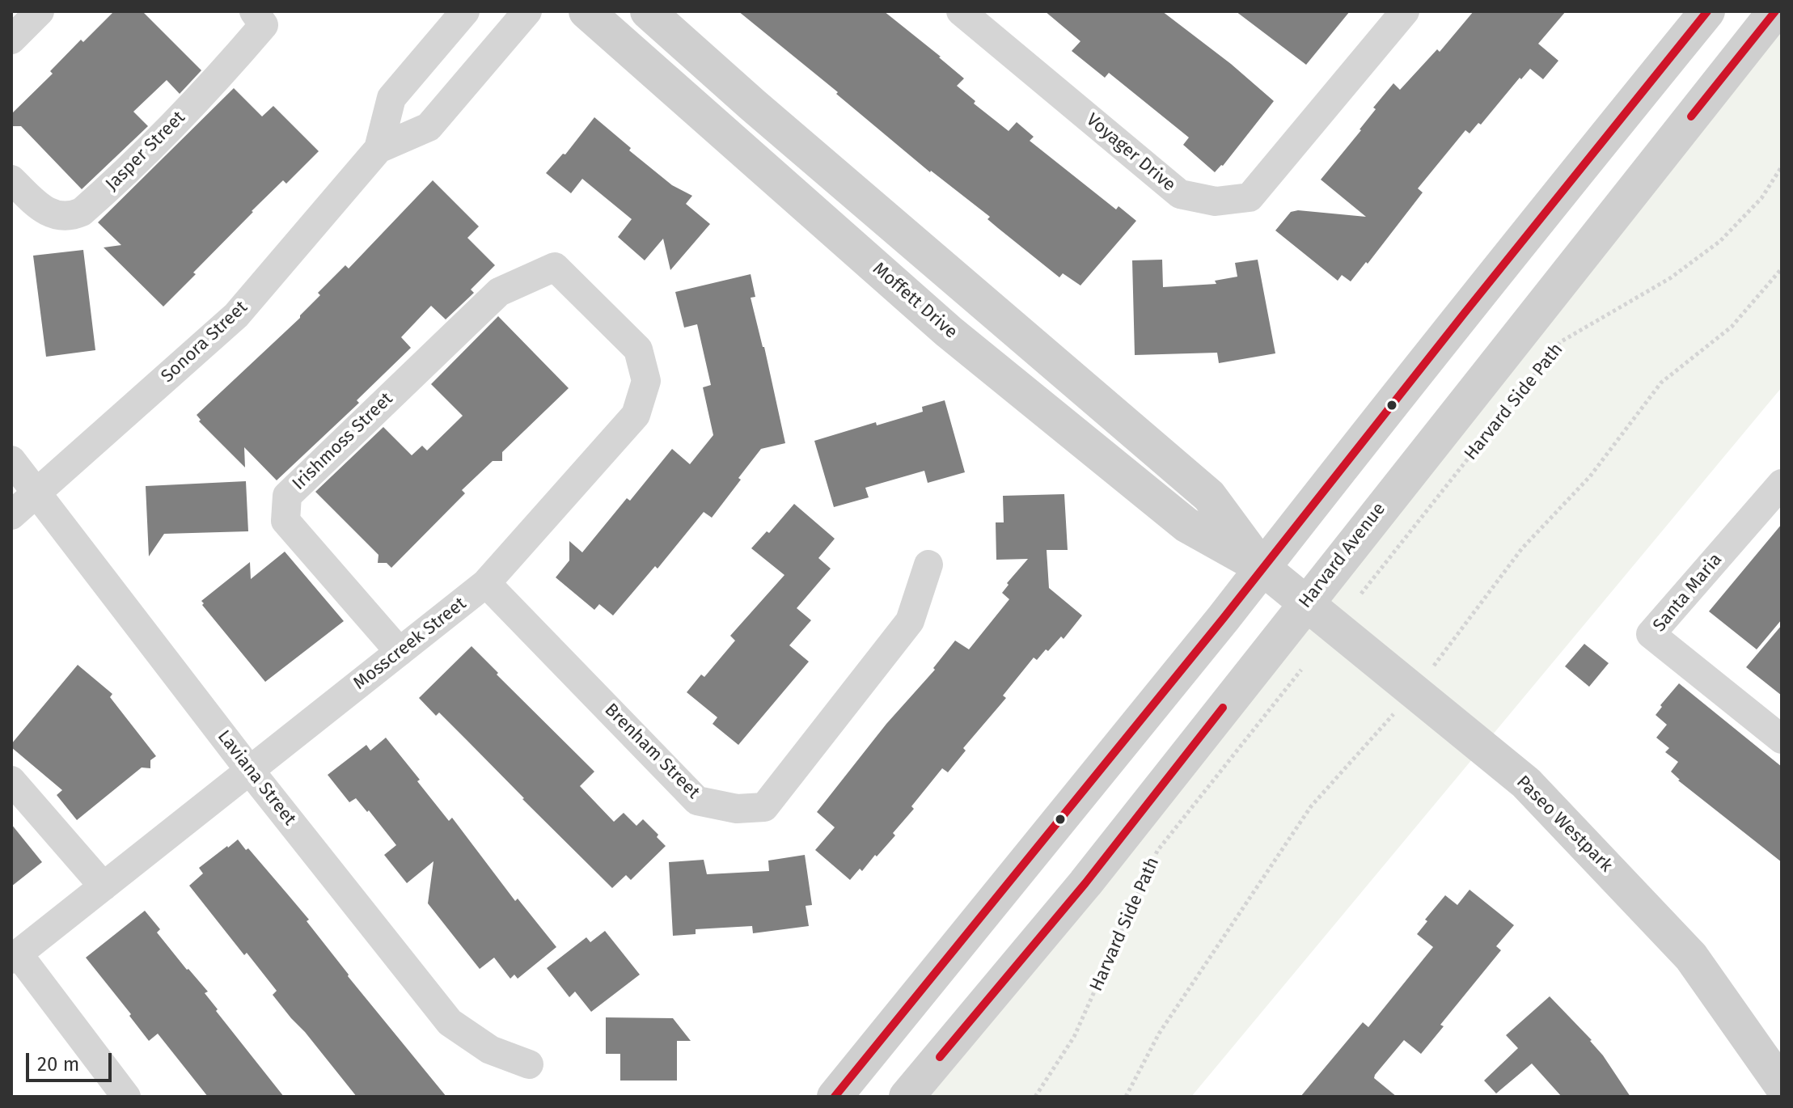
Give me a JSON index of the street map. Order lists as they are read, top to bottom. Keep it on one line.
{"streets":{"main road":["Moffett Drive","Harvard Avenue","Paseo Westpark"],"street":["Jasper Street","Voyager Drive","Sonora Street","Irishmoss Street","Santa Maria","Mosscreek Street","Brenham Street","Laviana Street"],"path":["Harvard Side Path"]},"crossings":[["Moffett Drive","Harvard Avenue"],["Moffett Drive","Paseo Westpark"],["Sonora Street","Laviana Street"],["Irishmoss Street","Mosscreek Street"],["Harvard Avenue","Paseo Westpark"],["Mosscreek Street","Brenham Street"],["Mosscreek Street","Laviana Street"]],"scale_bar":"20 m"}
